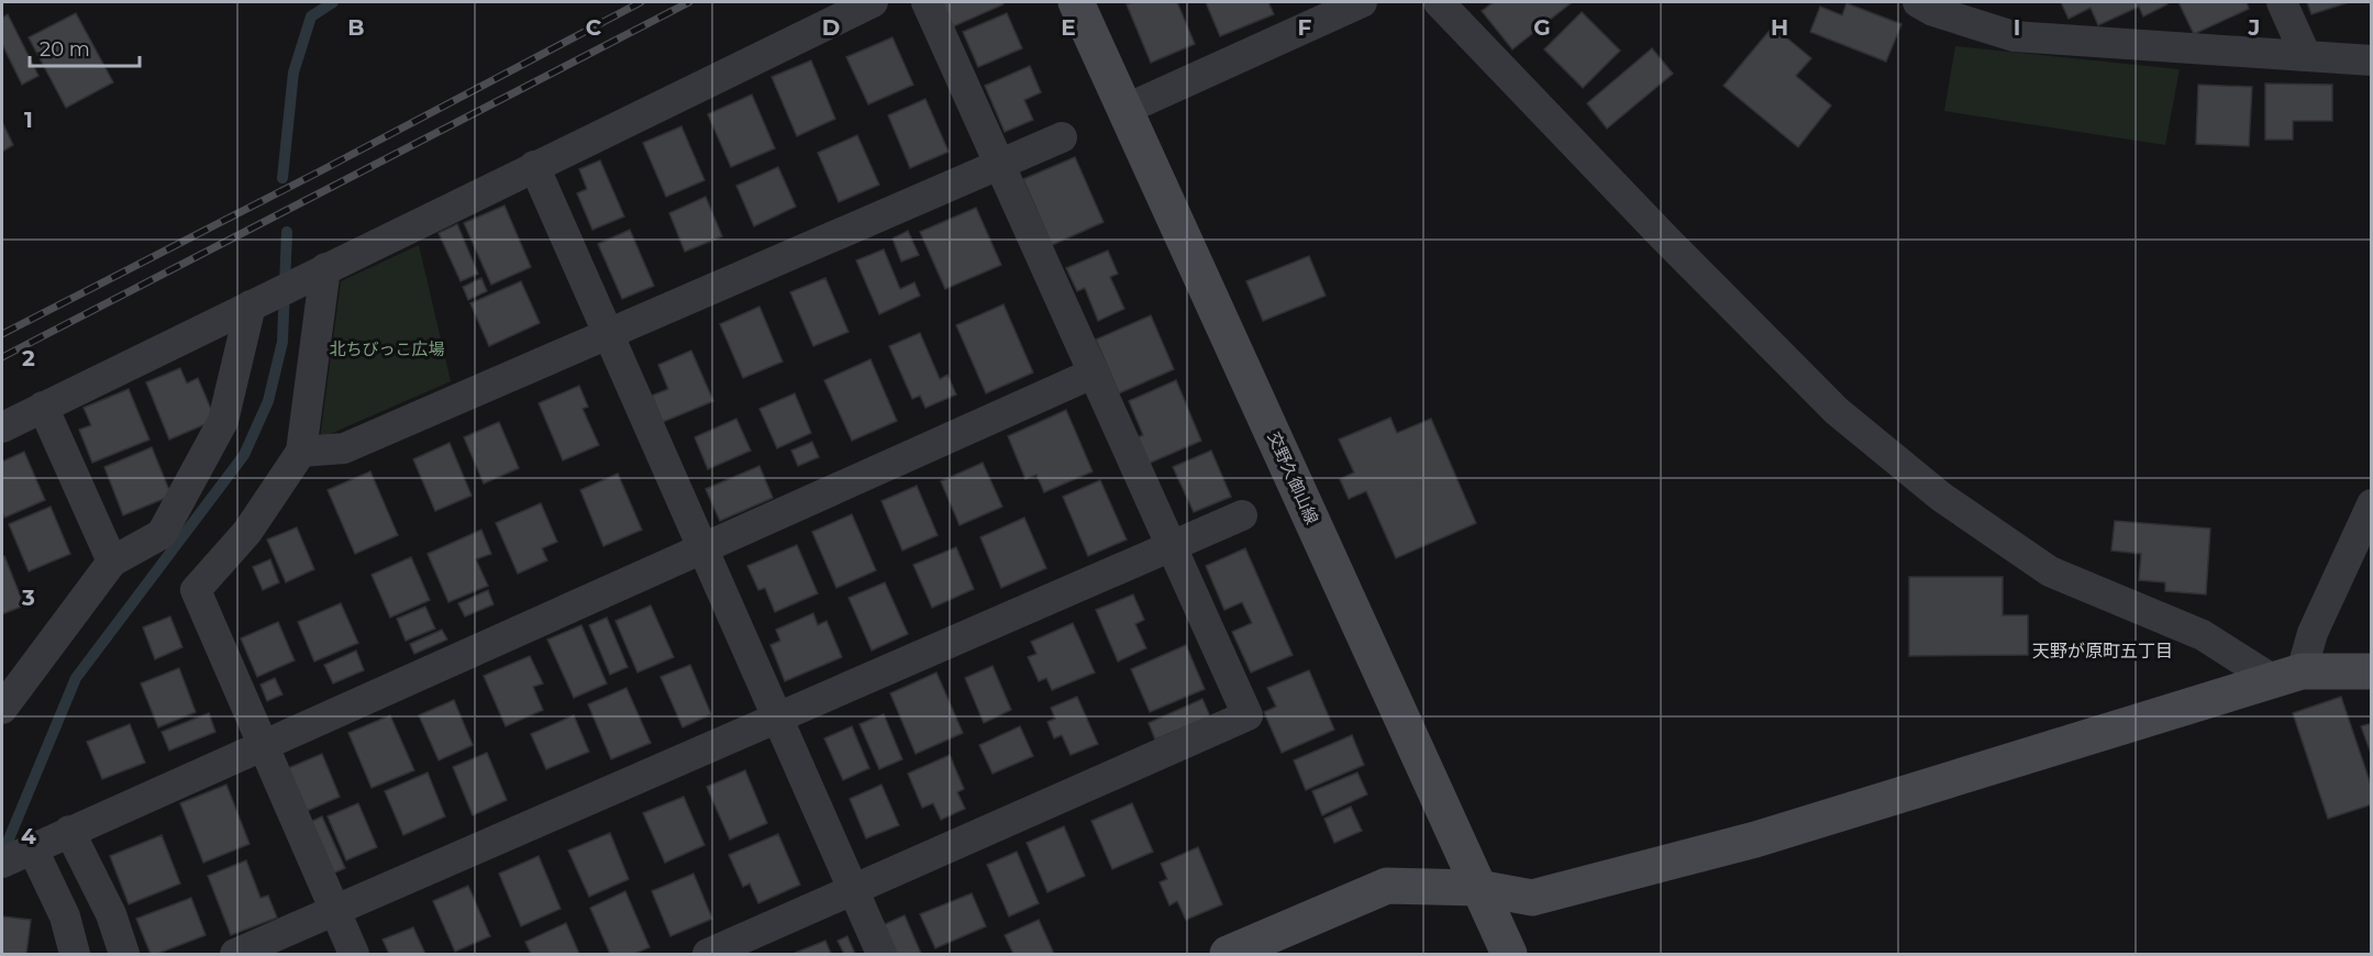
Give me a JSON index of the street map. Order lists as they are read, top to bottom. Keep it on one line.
{"streets":{"street":["交野久御山線"]},"districts":["天野が原町五丁目"],"parks":["北ちびっこ広場"],"scale_bar":"20 m","grid":{"columns":["B","C","D","E","F","G","H","I","J"],"rows":["1","2","3","4"]}}
